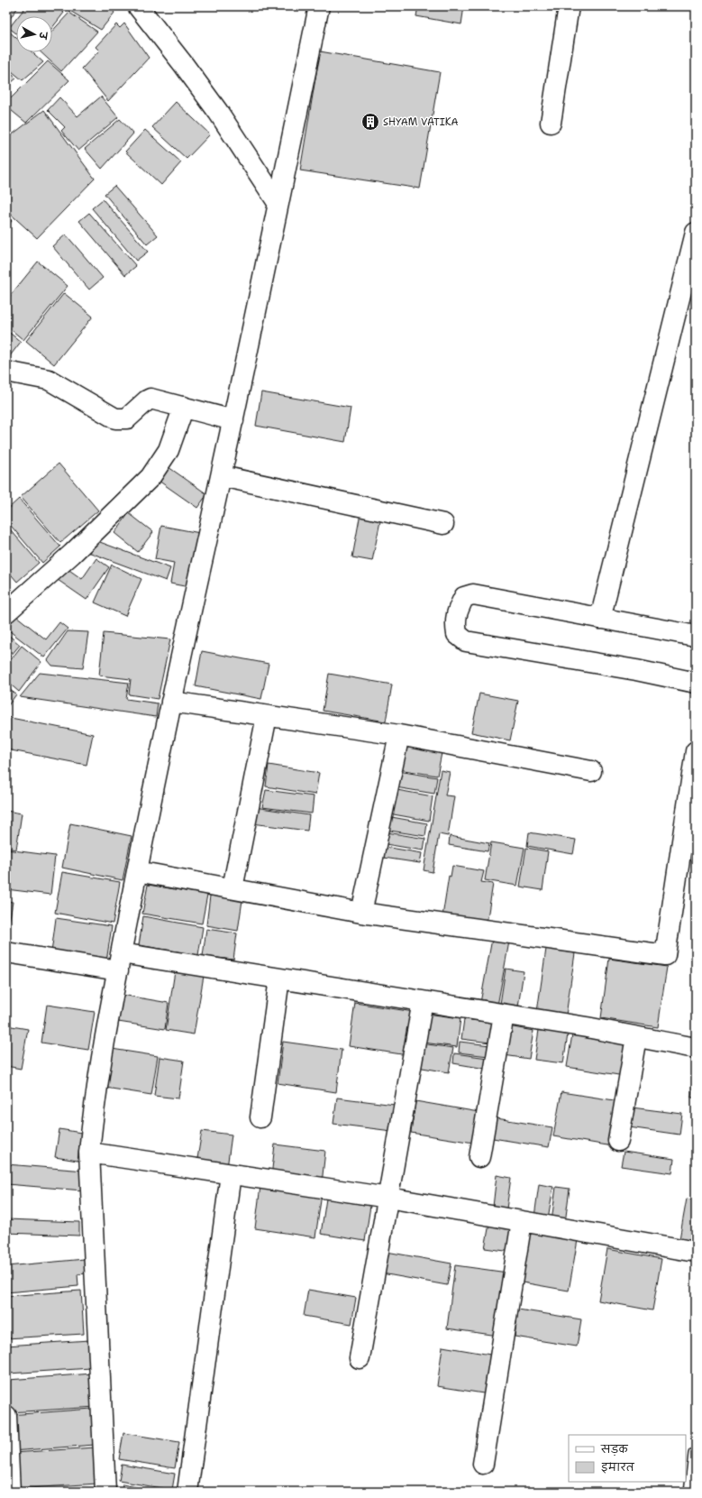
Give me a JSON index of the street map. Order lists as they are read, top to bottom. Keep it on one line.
{"places":{"building":["SHYAM VATIKA"]},"legend":["सड़क","इमारत"],"north":"right"}
